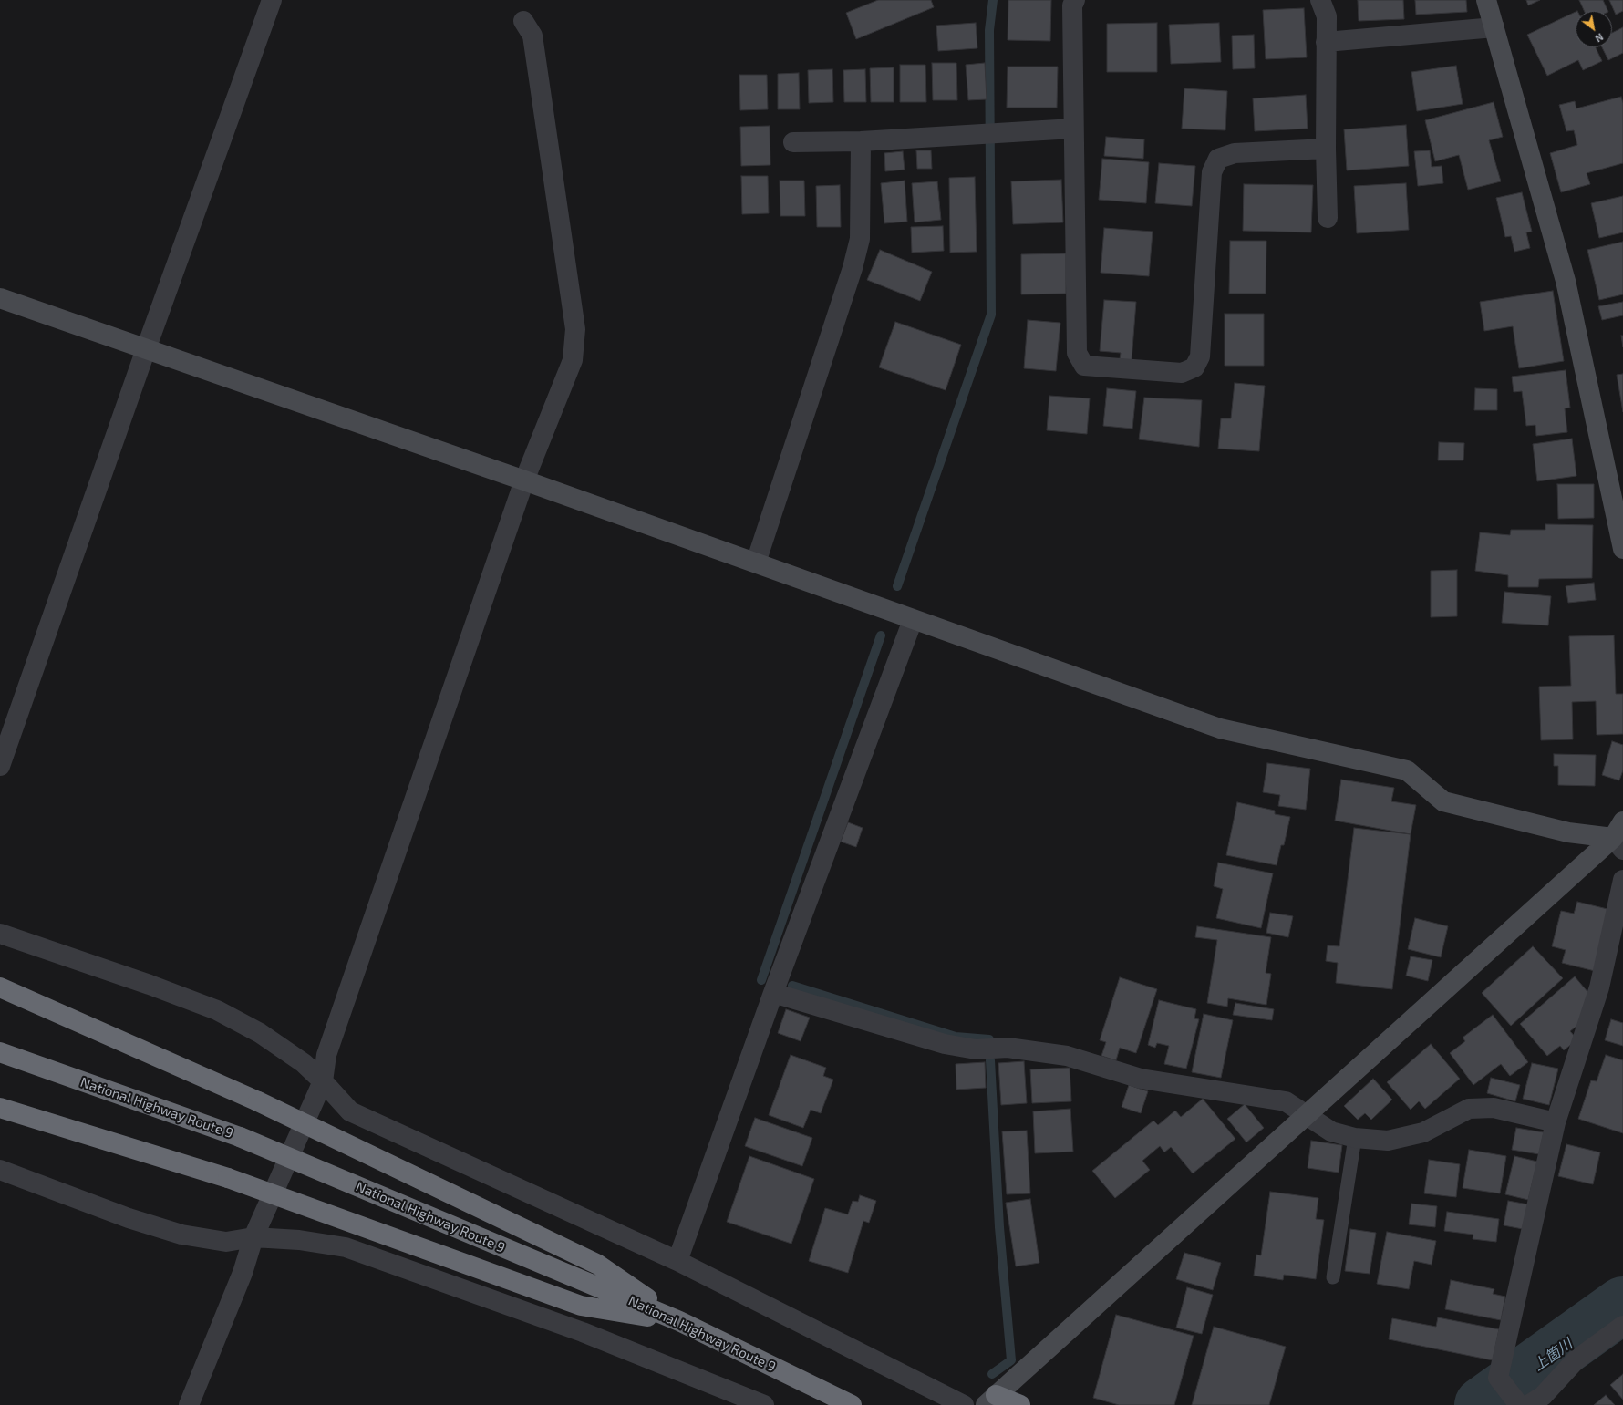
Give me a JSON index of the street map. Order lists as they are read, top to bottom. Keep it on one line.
{"streets":{"highway":["National Highway Route 9"]},"water":["上箇川"],"north":"bottom right"}
